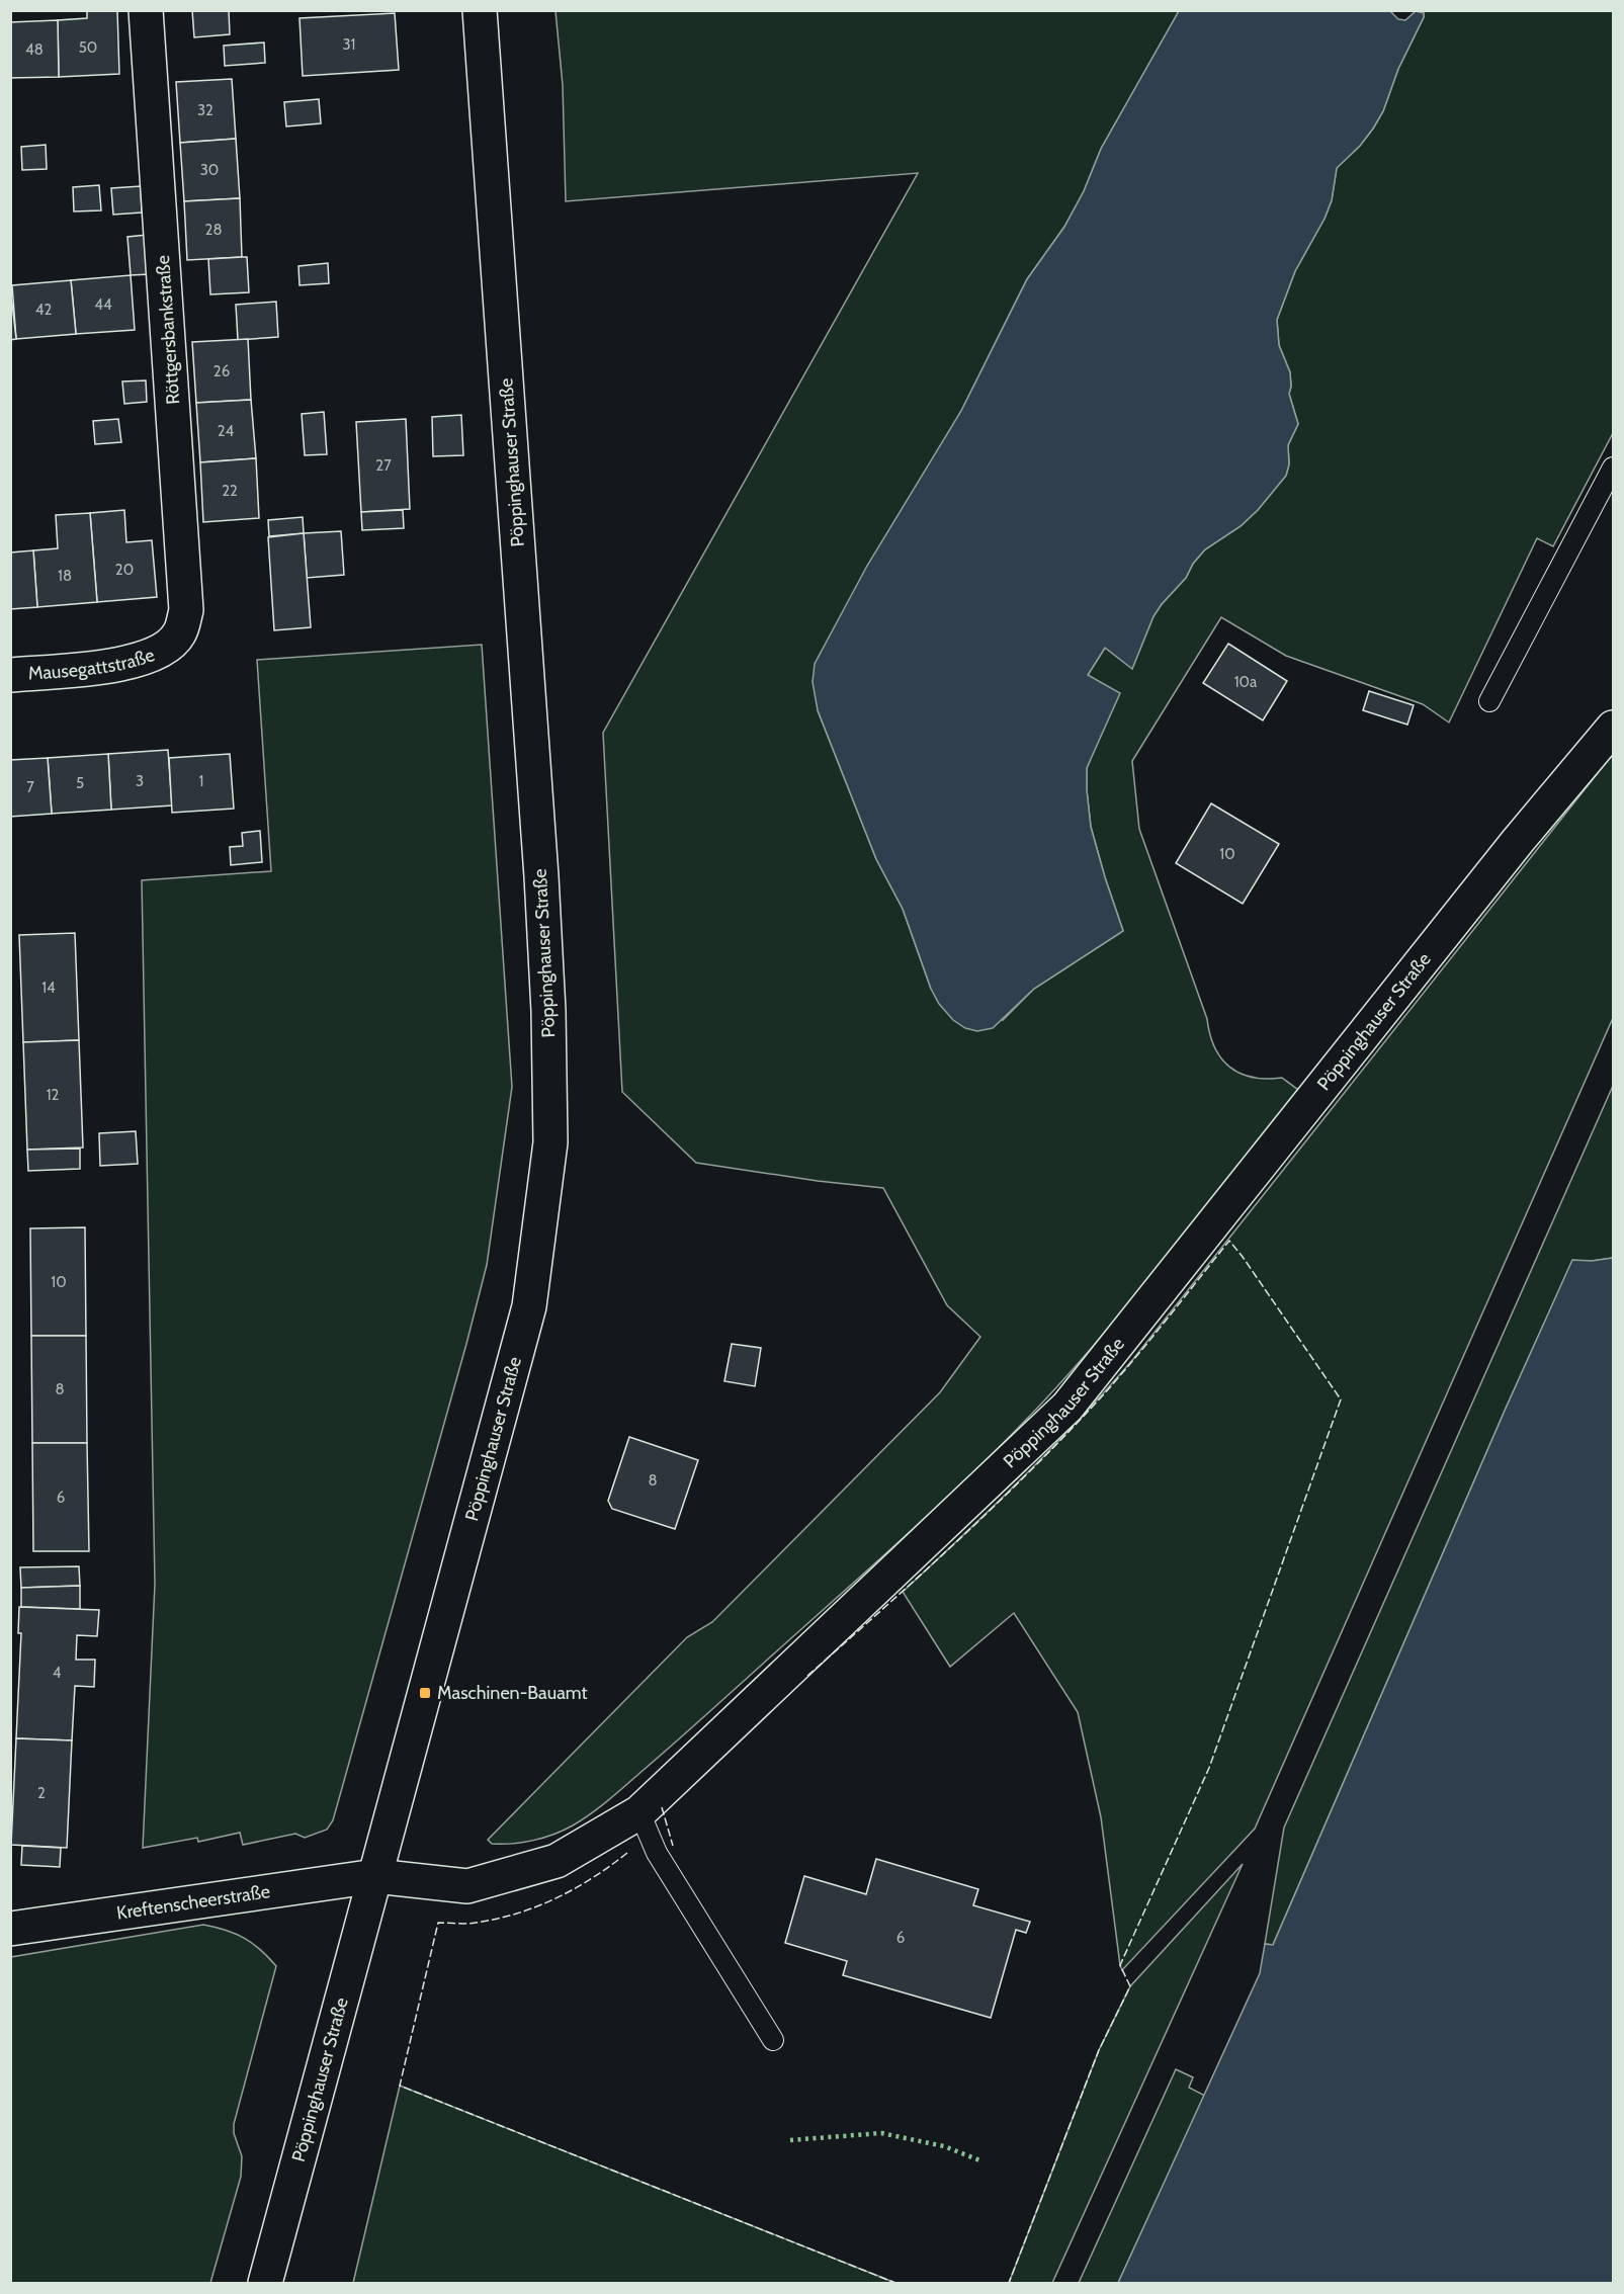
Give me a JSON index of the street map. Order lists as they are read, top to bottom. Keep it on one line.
{"streets":{"street":["Röttgersbankstraße","Pöppinghauser Straße","Mausegattstraße","Kreftenscheerstraße"]},"crossings":[["Röttgersbankstraße","Mausegattstraße"],["Pöppinghauser Straße","Kreftenscheerstraße"]],"places":{"transit":["Maschinen-Bauamt"]},"house_numbers":["31","50","48","32","30","28","44","42","26","24","27","22","20","18","10a","3","1","5","7","10","14","12","10","8","8","6","4","2","6"]}
